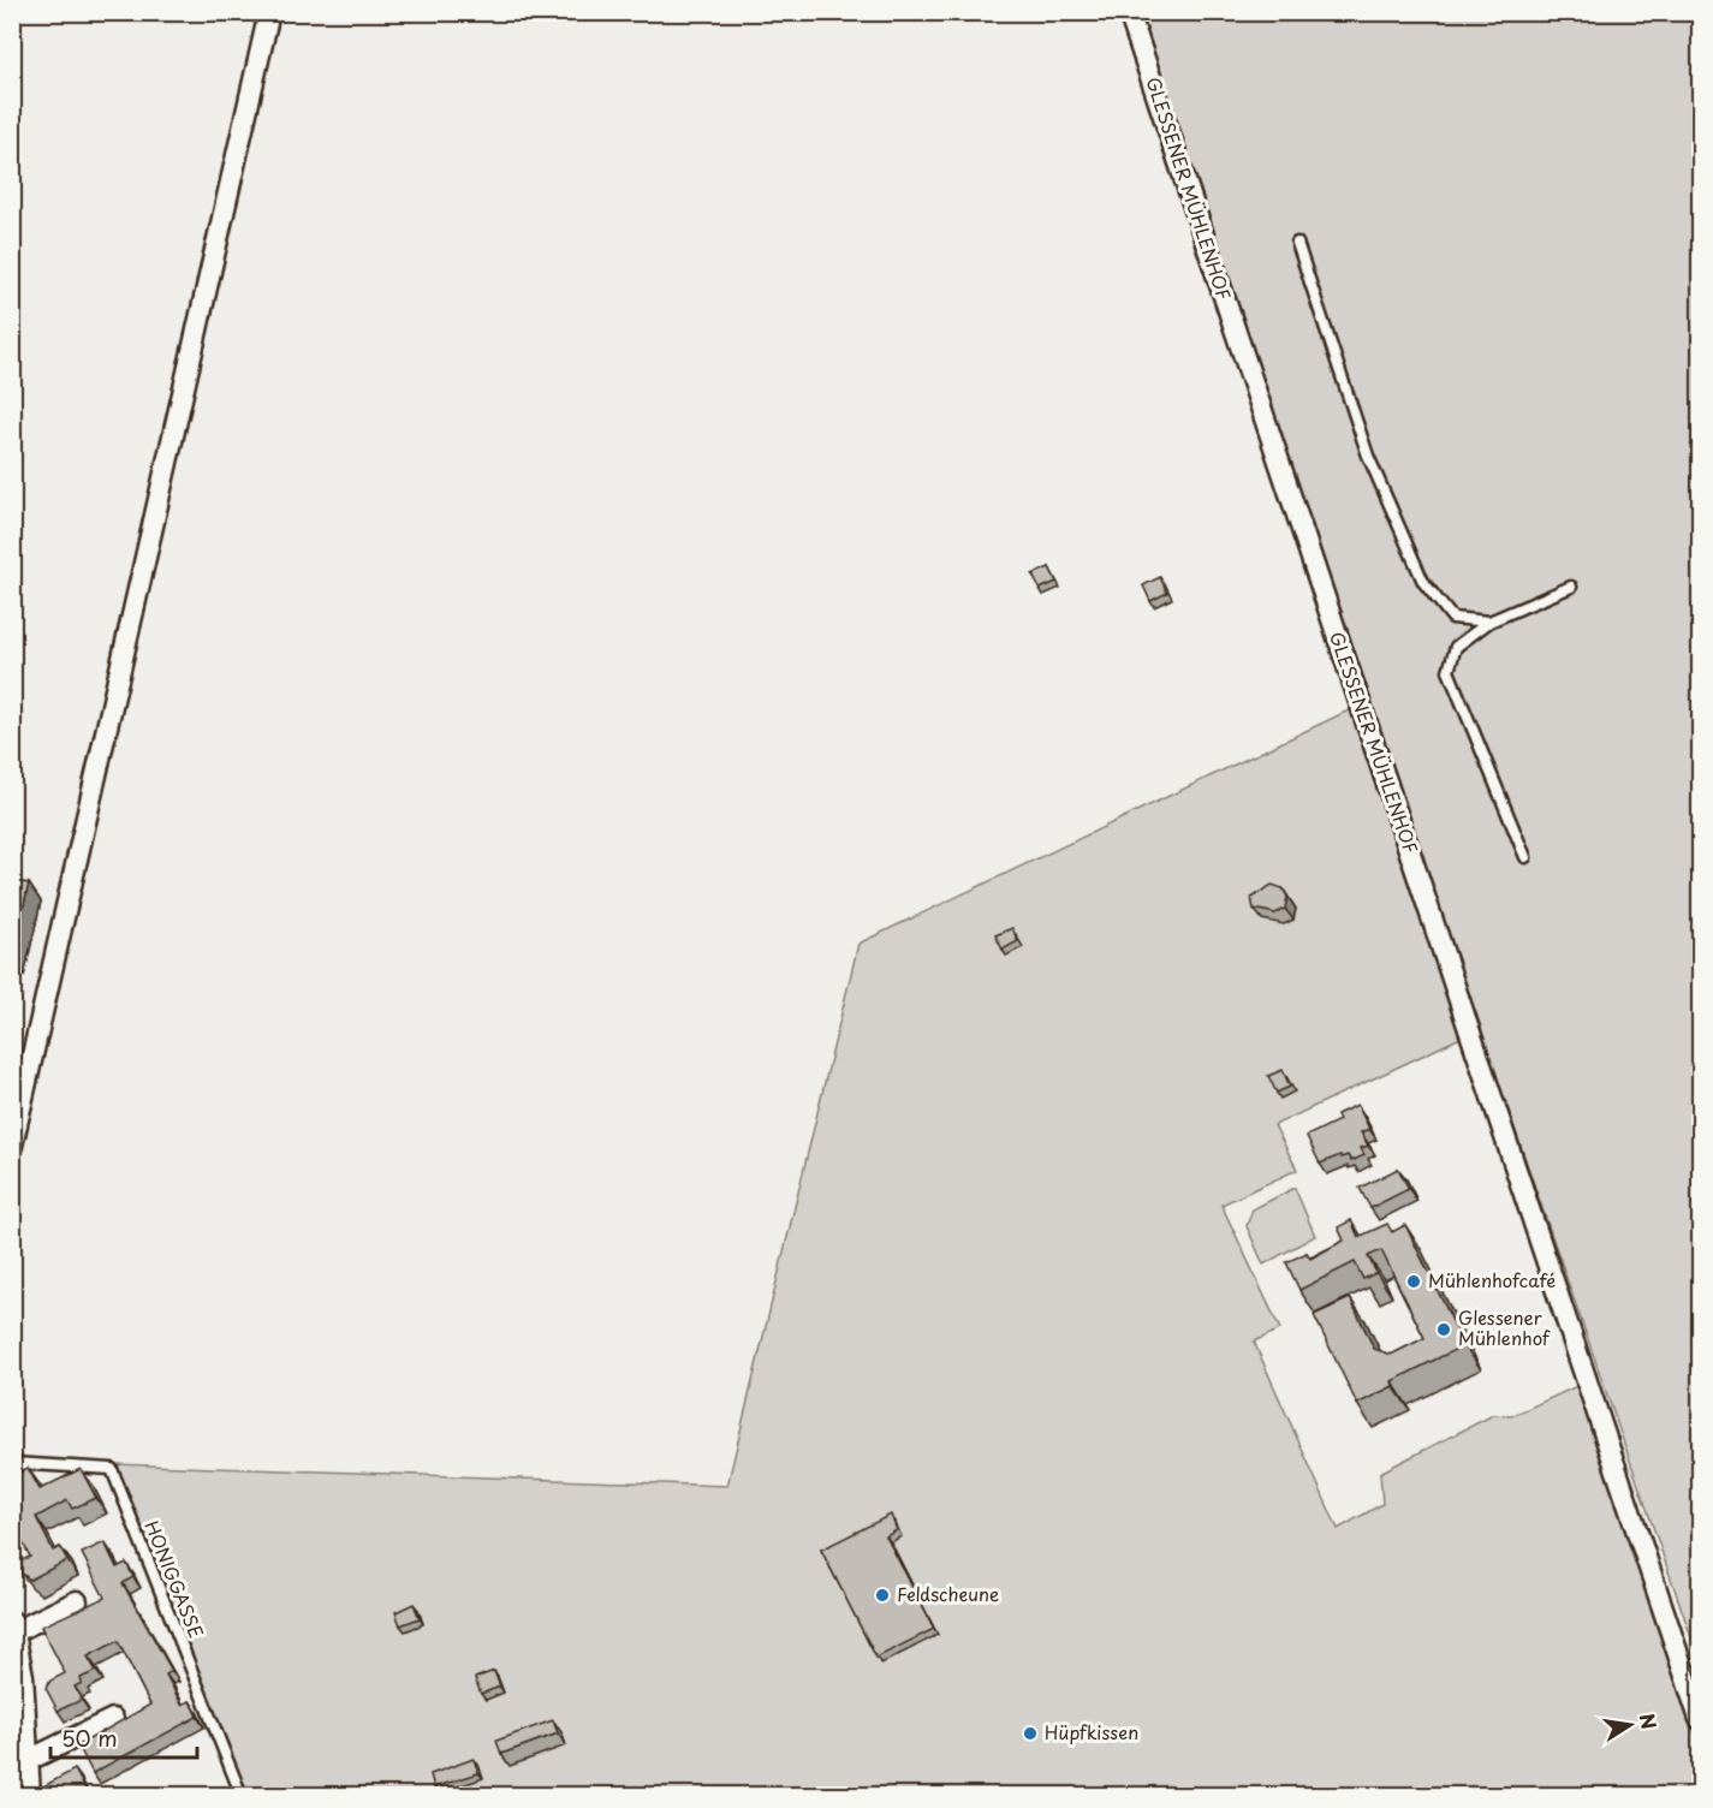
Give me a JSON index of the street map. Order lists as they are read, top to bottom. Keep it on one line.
{"streets":{"street":["GLESSENER MÜHLENHOF"],"lane":["HONIGGASSE"]},"places":["Mühlenhofcafé","Glessener Mühlenhof","Feldscheune","Hüpfkissen"],"scale_bar":"50 m","north":"right"}
